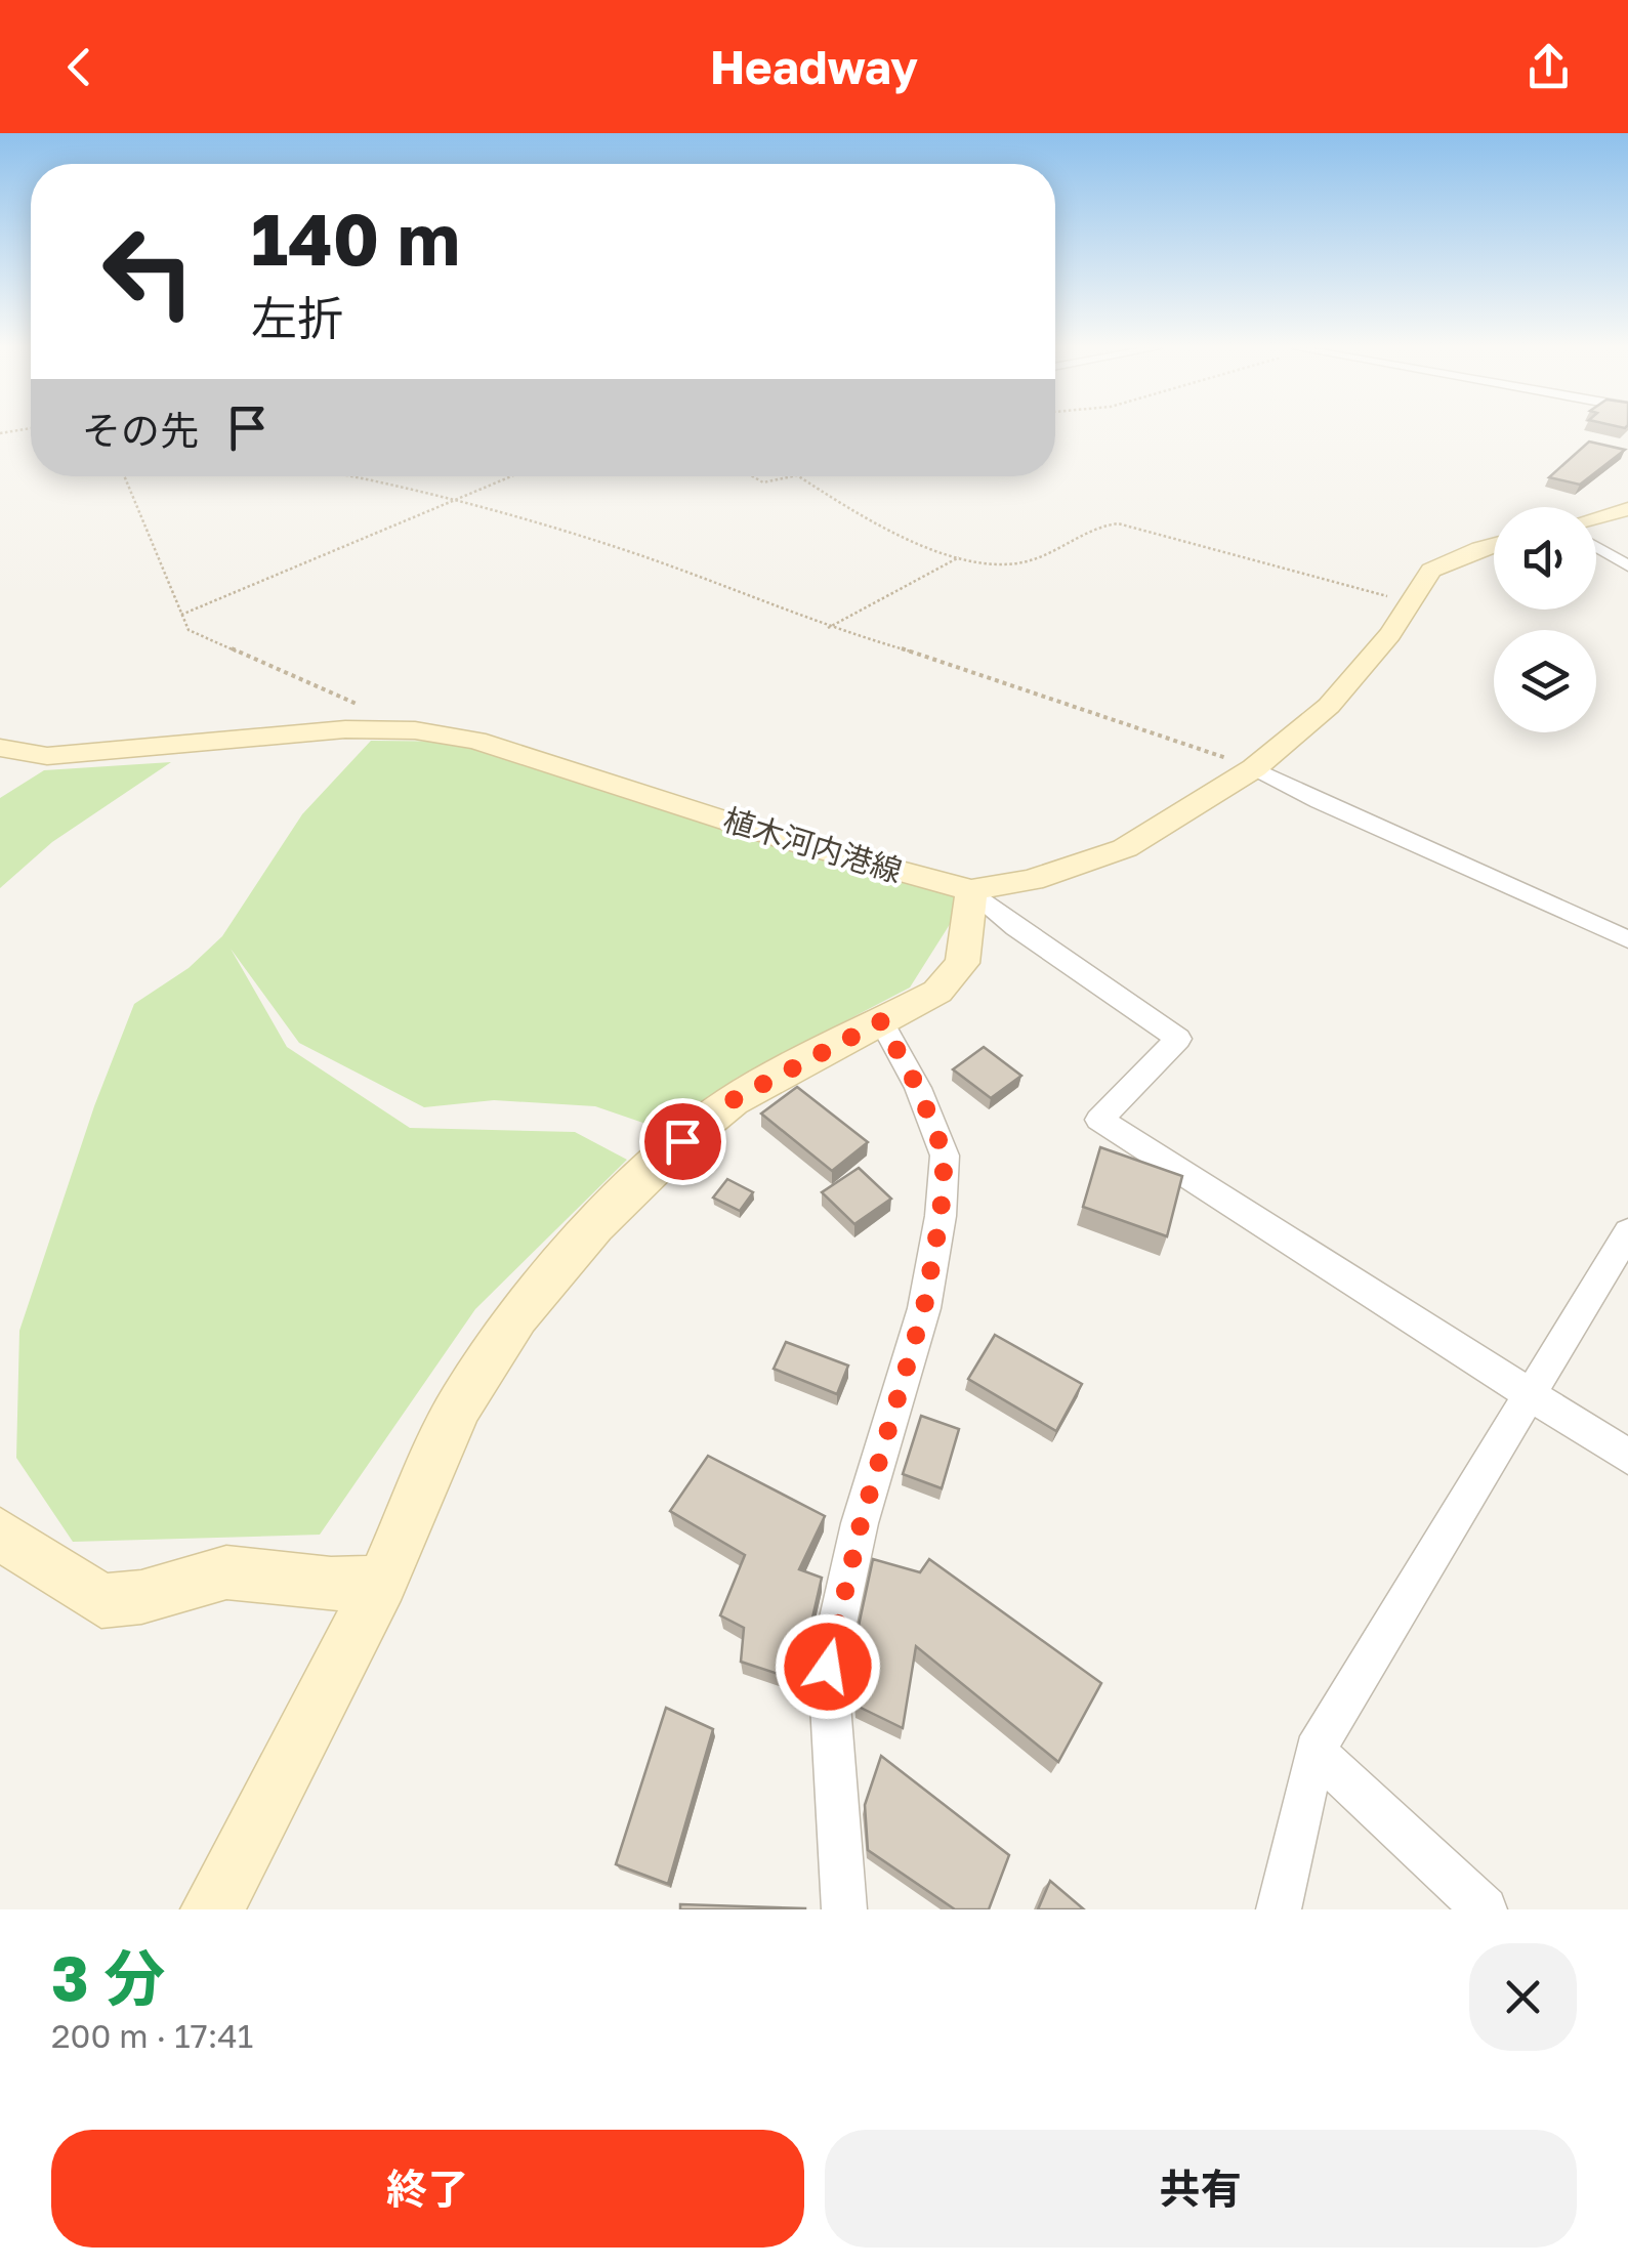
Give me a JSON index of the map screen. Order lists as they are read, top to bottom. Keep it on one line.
{"streets":{"main road":["植木河内港線"]},"page":{"header":"Headway","turn":["140 m","左折"],"then":"その先","heading":["3 分","200 m · 17:41"],"buttons":["終了","共有"]}}
